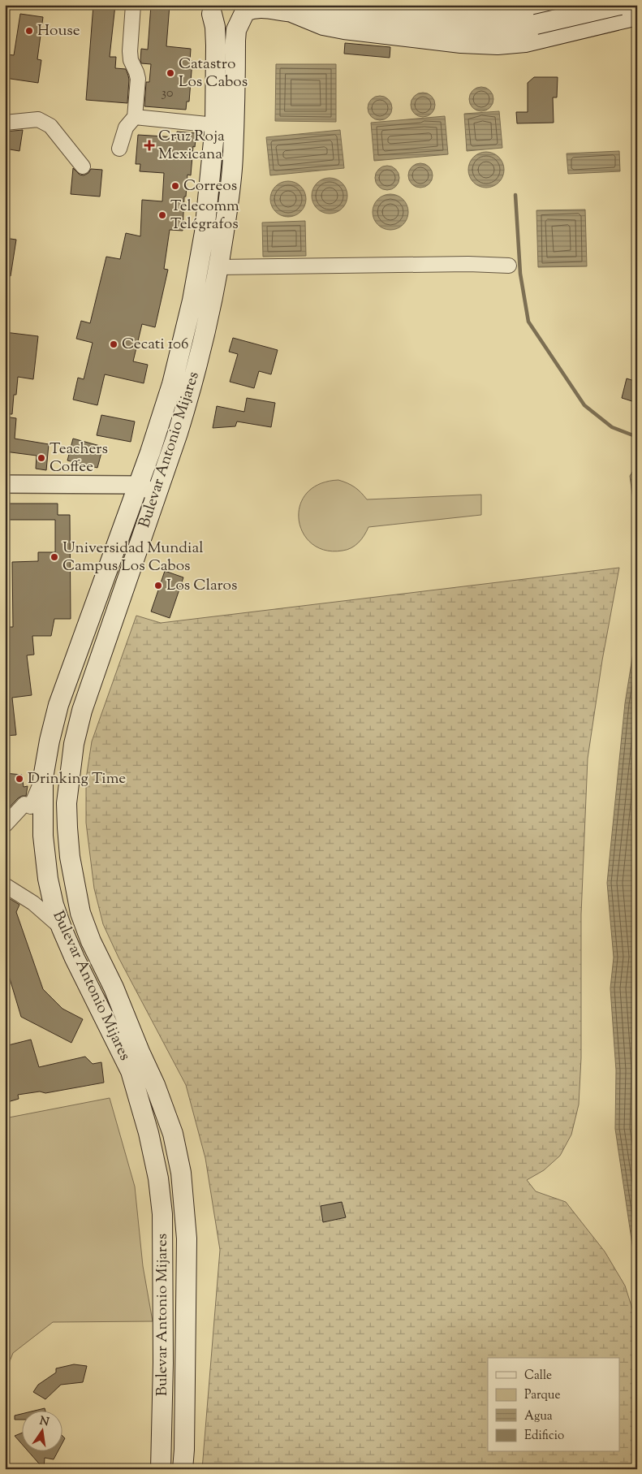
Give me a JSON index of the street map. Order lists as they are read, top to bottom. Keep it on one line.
{"streets":{"main road":["Bulevar Antonio Mijares"]},"places":{"other":["House","Catastro Los Cabos","Correos","Telecomm Telégrafos","Cecati 106","Teachers Coffee","Universidad Mundial Campus Los Cabos","Los Claros","Drinking Time"],"health":["Cruz Roja Mexicana"]},"house_numbers":["30"],"legend":["Calle","Parque","Agua","Edificio"],"north":"top"}
